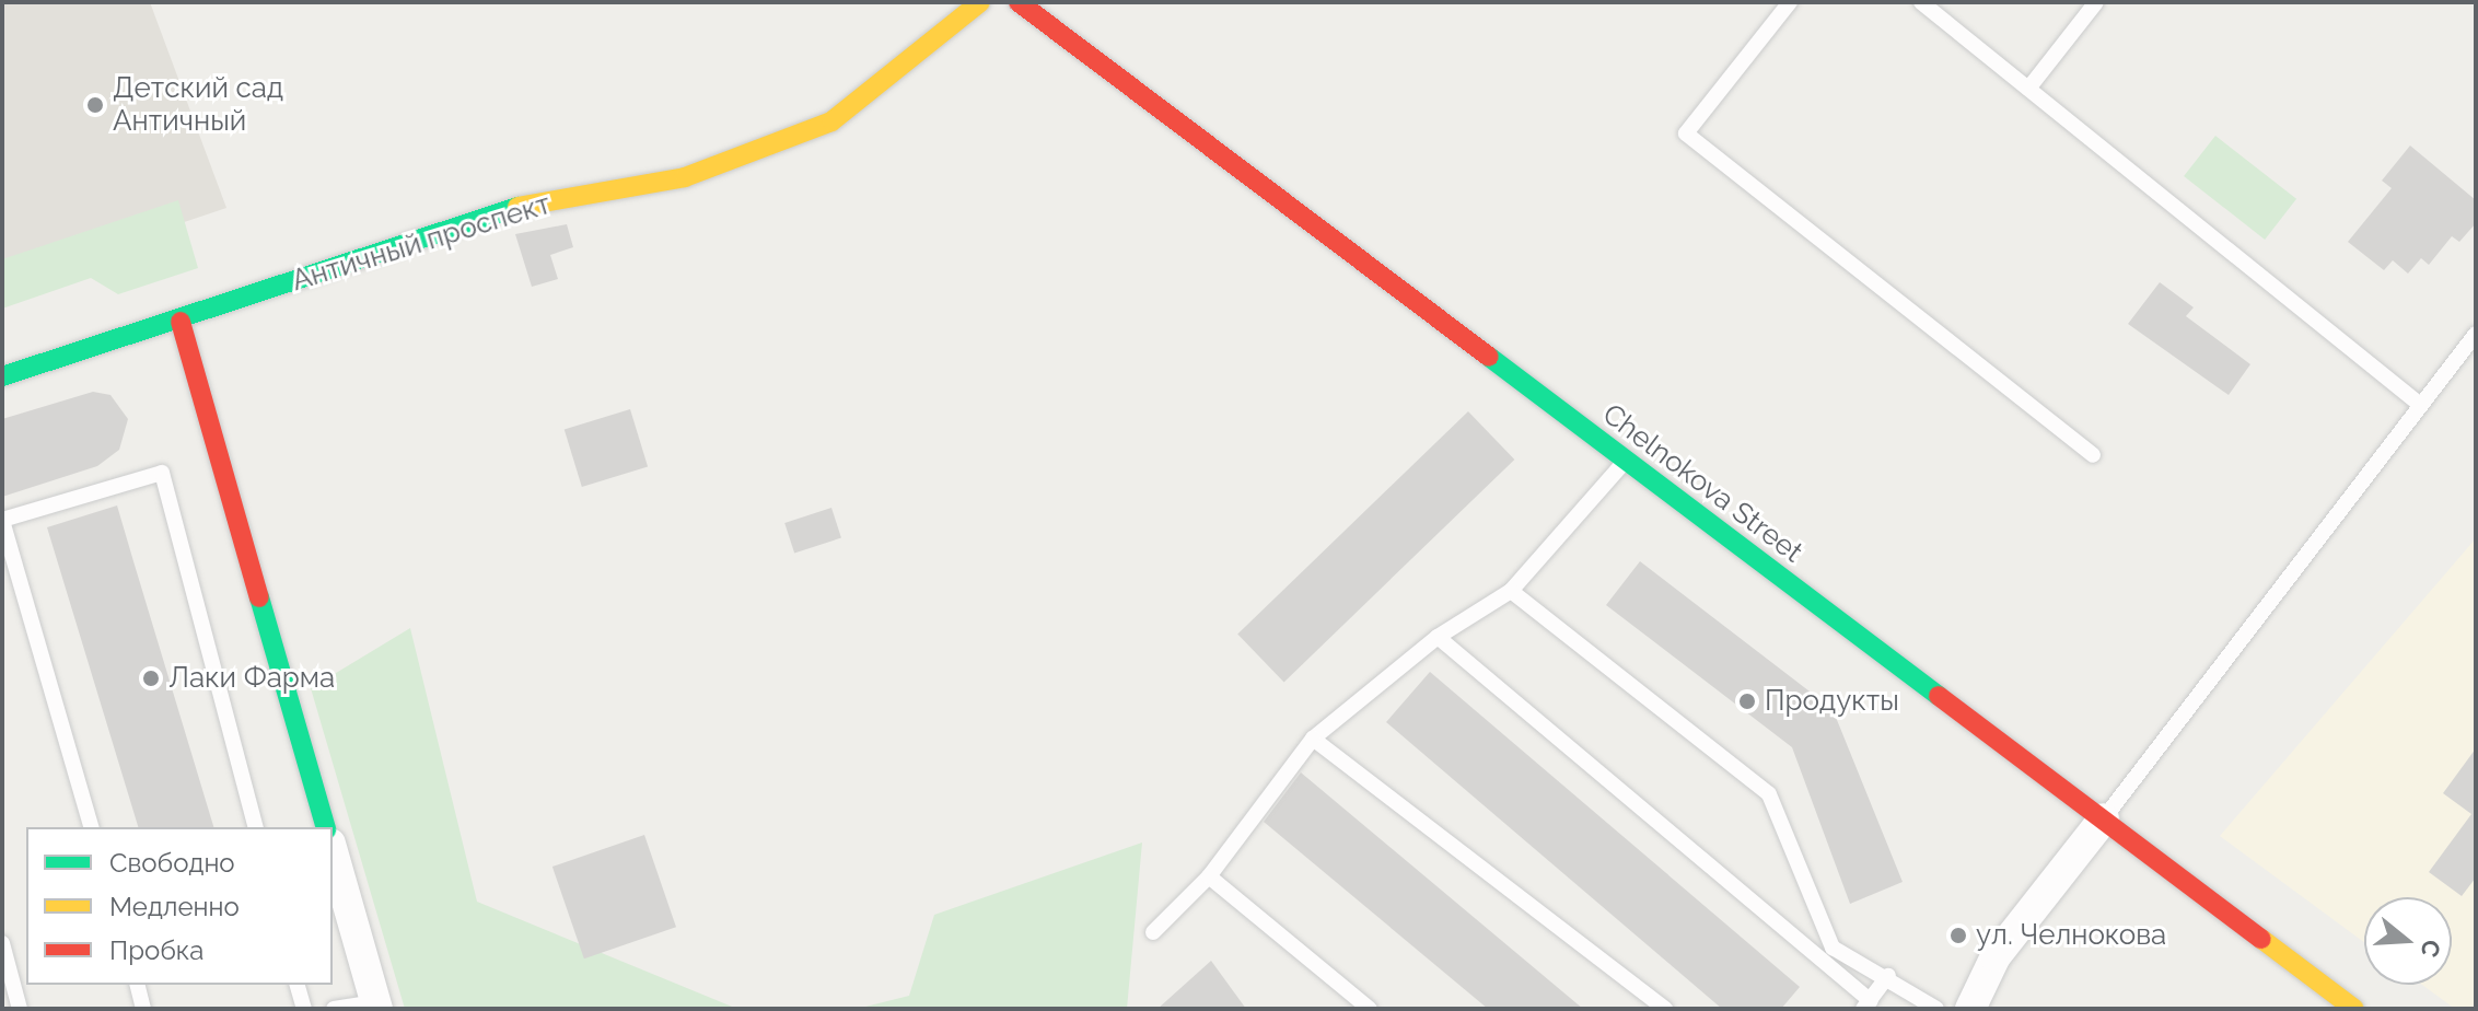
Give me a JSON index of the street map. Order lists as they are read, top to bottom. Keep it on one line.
{"streets":{"street":["Античный проспект","Chelnokova Street"]},"places":["Детский сад Античный","Лаки Фарма","Продукты","ул. Челнокова"],"legend":["Свободно","Медленно","Пробка"],"north":"right"}
